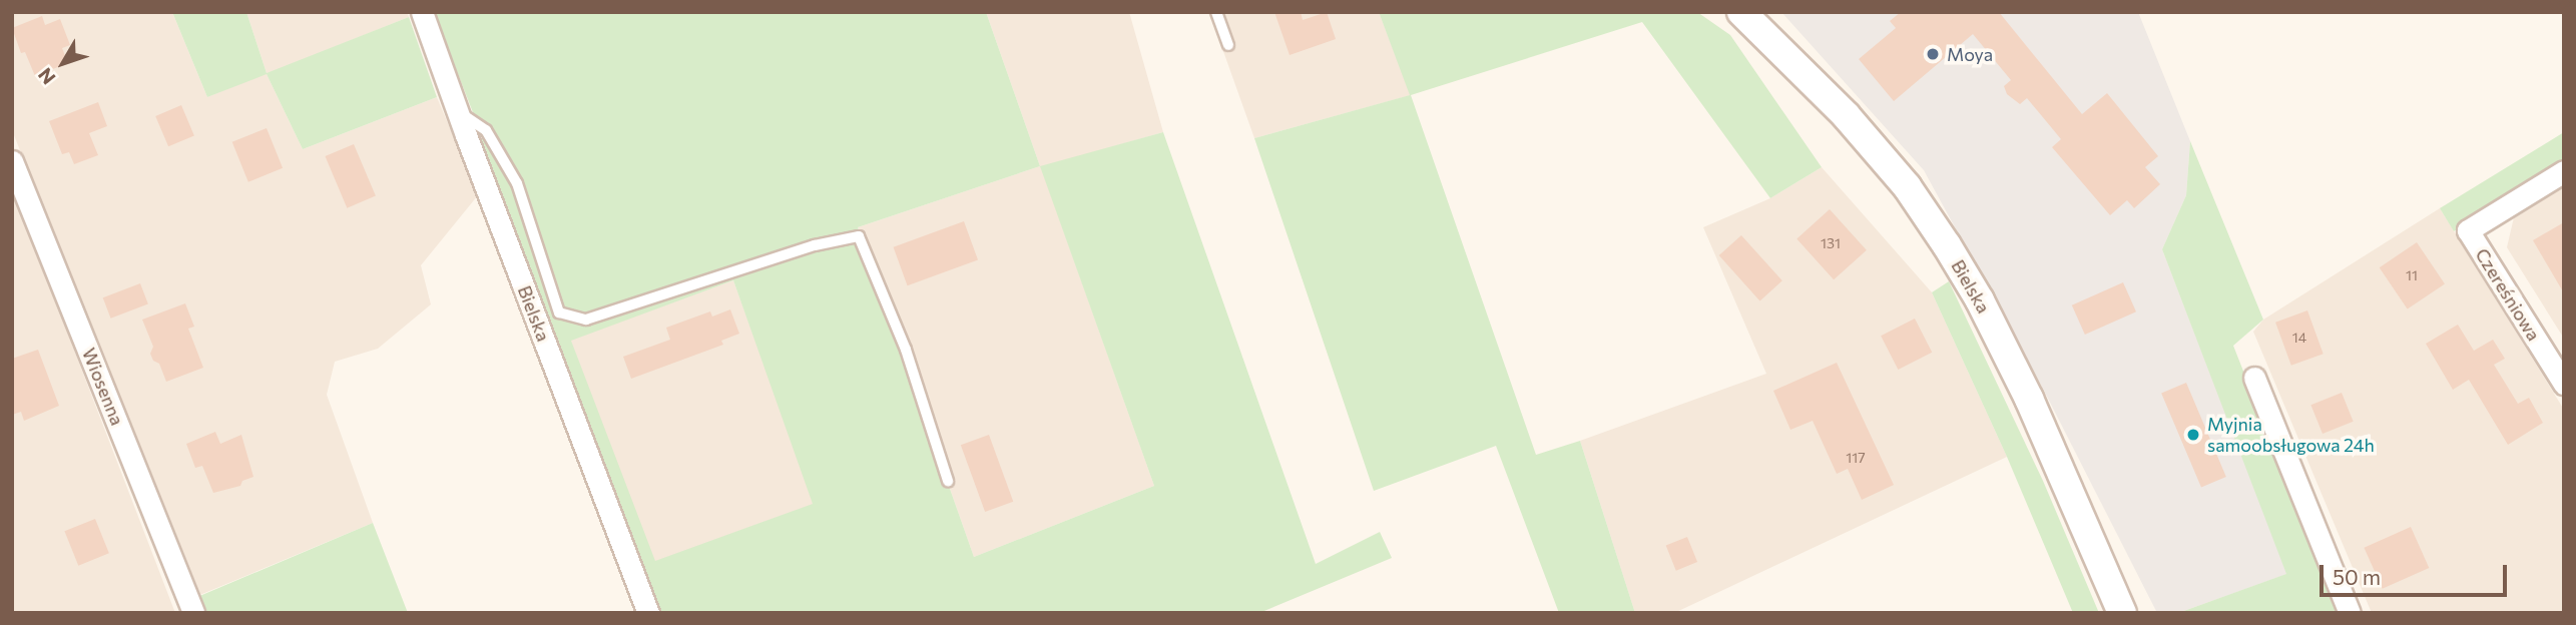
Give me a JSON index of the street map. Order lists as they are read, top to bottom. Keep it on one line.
{"streets":{"street":["Bielska","Czereśniowa","Wiosenna"]},"places":["Moya","Myjnia samoobsługowa 24h"],"house_numbers":["131","11","14","117"],"scale_bar":"50 m","north":"bottom left"}
